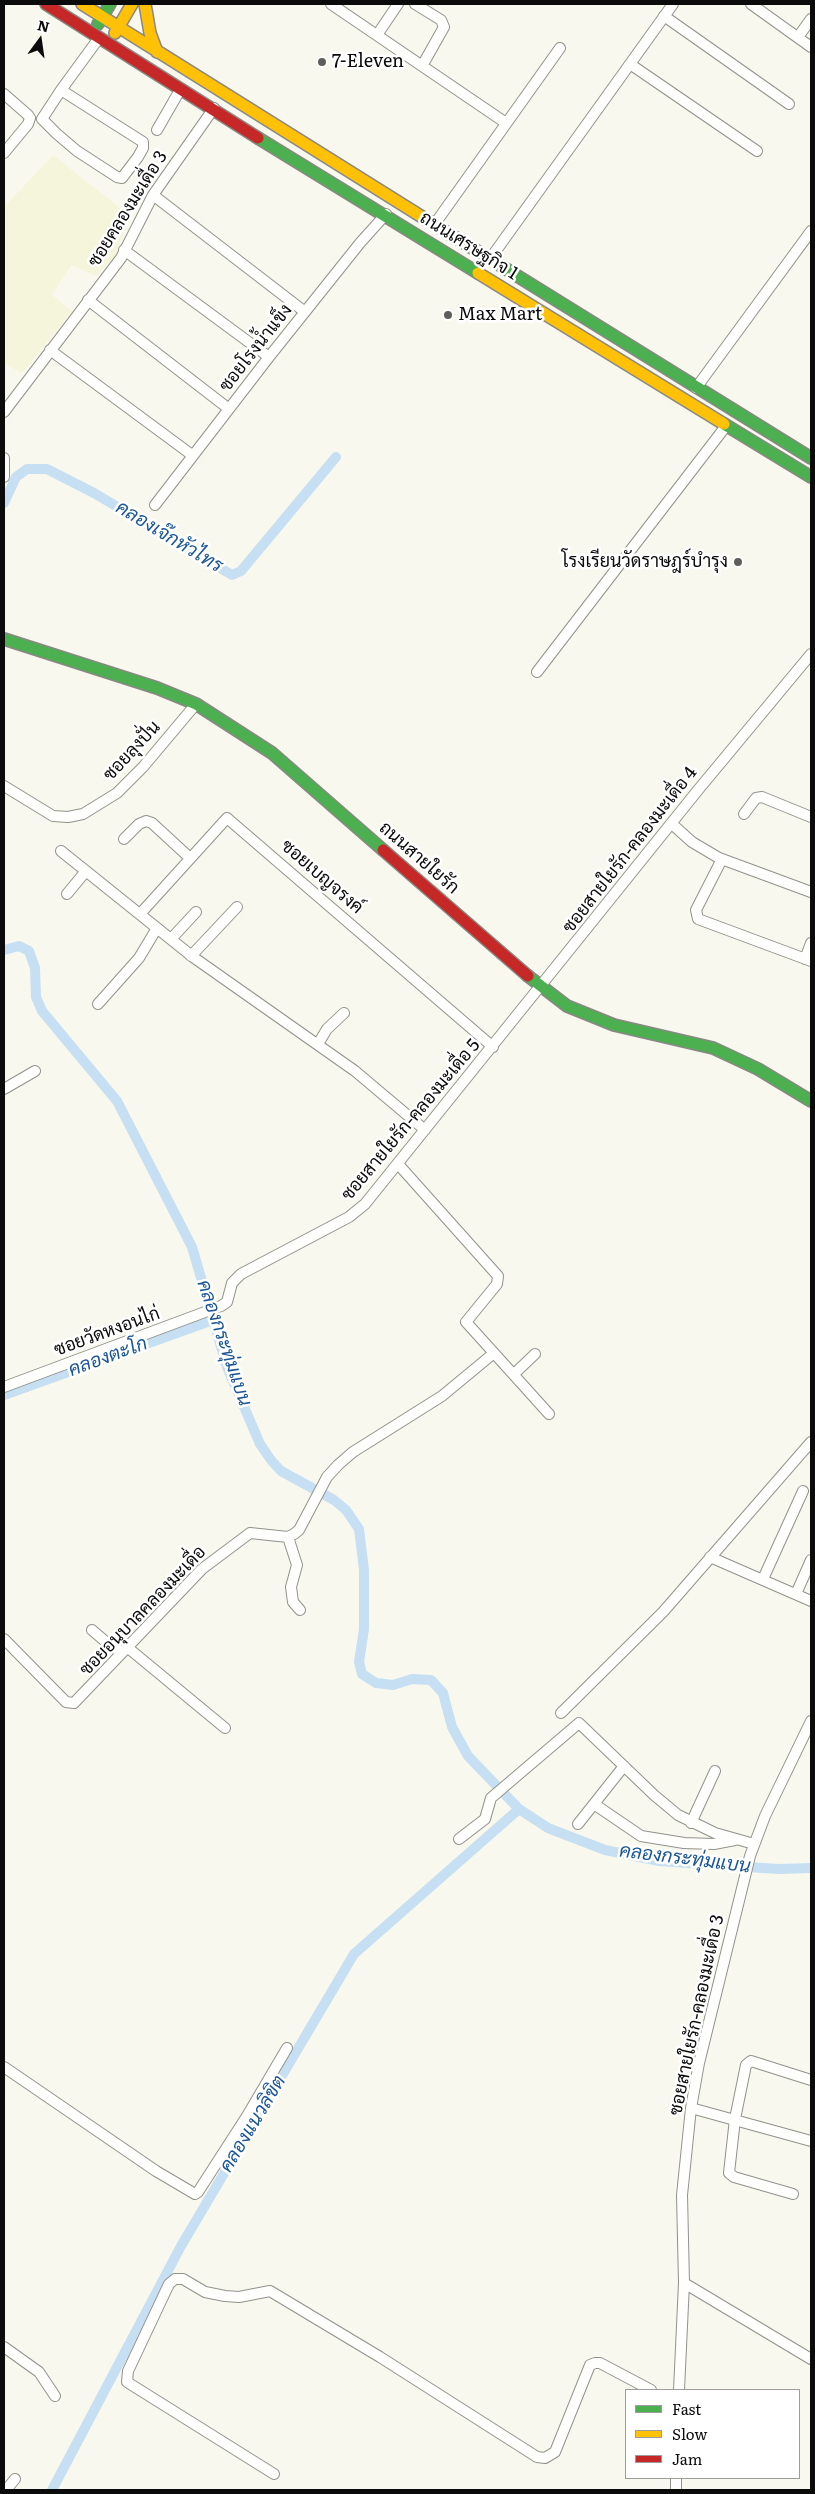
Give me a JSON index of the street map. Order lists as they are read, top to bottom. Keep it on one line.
{"streets":{"main road":["ถนนเศรษฐกิจ 1","ถนนสายใยรัก"],"street":["ซอยคลองมะเดื่อ 3","ซอยโรงน้ำแข็ง","ซอยลุงปั่น","ซอยสายใยรัก-คลองมะเดื่อ 4","ซอยเบญจรงค์","ซอยสายใยรัก-คลองมะเดื่อ 5","ซอยวัดหงอนไก่","ซอยอนุบาลคลองมะเดื่อ","ซอยสายใยรัก-คลองมะเดื่อ 3"]},"crossings":[["ซอยคลองมะเดื่อ 3","ถนนเศรษฐกิจ 1"],["ถนนเศรษฐกิจ 1","ซอยโรงน้ำแข็ง"],["ซอยลุงปั่น","ถนนสายใยรัก"],["ซอยสายใยรัก-คลองมะเดื่อ 4","ถนนสายใยรัก"],["ซอยสายใยรัก-คลองมะเดื่อ 4","ซอยสายใยรัก-คลองมะเดื่อ 5"],["ถนนสายใยรัก","ซอยสายใยรัก-คลองมะเดื่อ 5"],["ซอยเบญจรงค์","ซอยสายใยรัก-คลองมะเดื่อ 5"],["ซอยสายใยรัก-คลองมะเดื่อ 5","ซอยวัดหงอนไก่"]],"water":["คลองเจ๊กหัวไทร","คลองกระทุ่มแบน","คลองตะโก","คลองแนวลิขิต"],"places":["7-Eleven","Max Mart","โรงเรียนวัดราษฎร์บํารุง"],"legend":["Fast","Slow","Jam"],"north":"top"}
